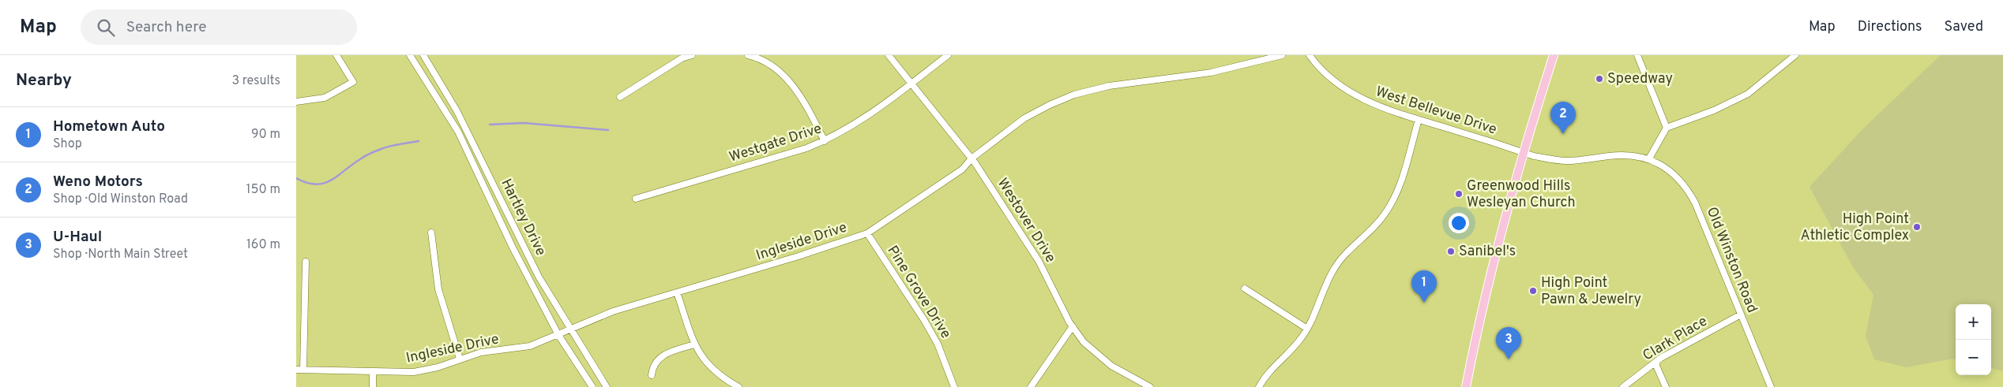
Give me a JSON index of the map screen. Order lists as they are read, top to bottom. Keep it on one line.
{"streets":{"street":["West Bellevue Drive","Westgate Drive","Hartley Drive","Westover Drive","Ingleside Drive","Old Winston Road","Pine Grove Drive","Clark Place"]},"crossings":[["West Bellevue Drive","Old Winston Road"],["Westgate Drive","Westover Drive"],["Hartley Drive","Ingleside Drive"],["Westover Drive","Ingleside Drive"],["Ingleside Drive","Pine Grove Drive"],["Old Winston Road","Clark Place"]],"places":["Speedway","Greenwood Hills Wesleyan Church","High Point Athletic Complex","Sanibel's","High Point Pawn & Jewelry"],"page":{"header":"Map","search":"Search here","nav":["Map","Directions","Saved"],"heading":["Nearby","3 results"],"pins":["2","1","3"],"list":[{"mark":"1","name":"Hometown Auto","note":"Shop","value":"90 m"},{"mark":"2","name":"Weno Motors","note":"Shop · Old Winston Road","value":"150 m"},{"mark":"3","name":"U-Haul","note":"Shop · North Main Street","value":"160 m"}],"map_buttons":["+","−"]}}
